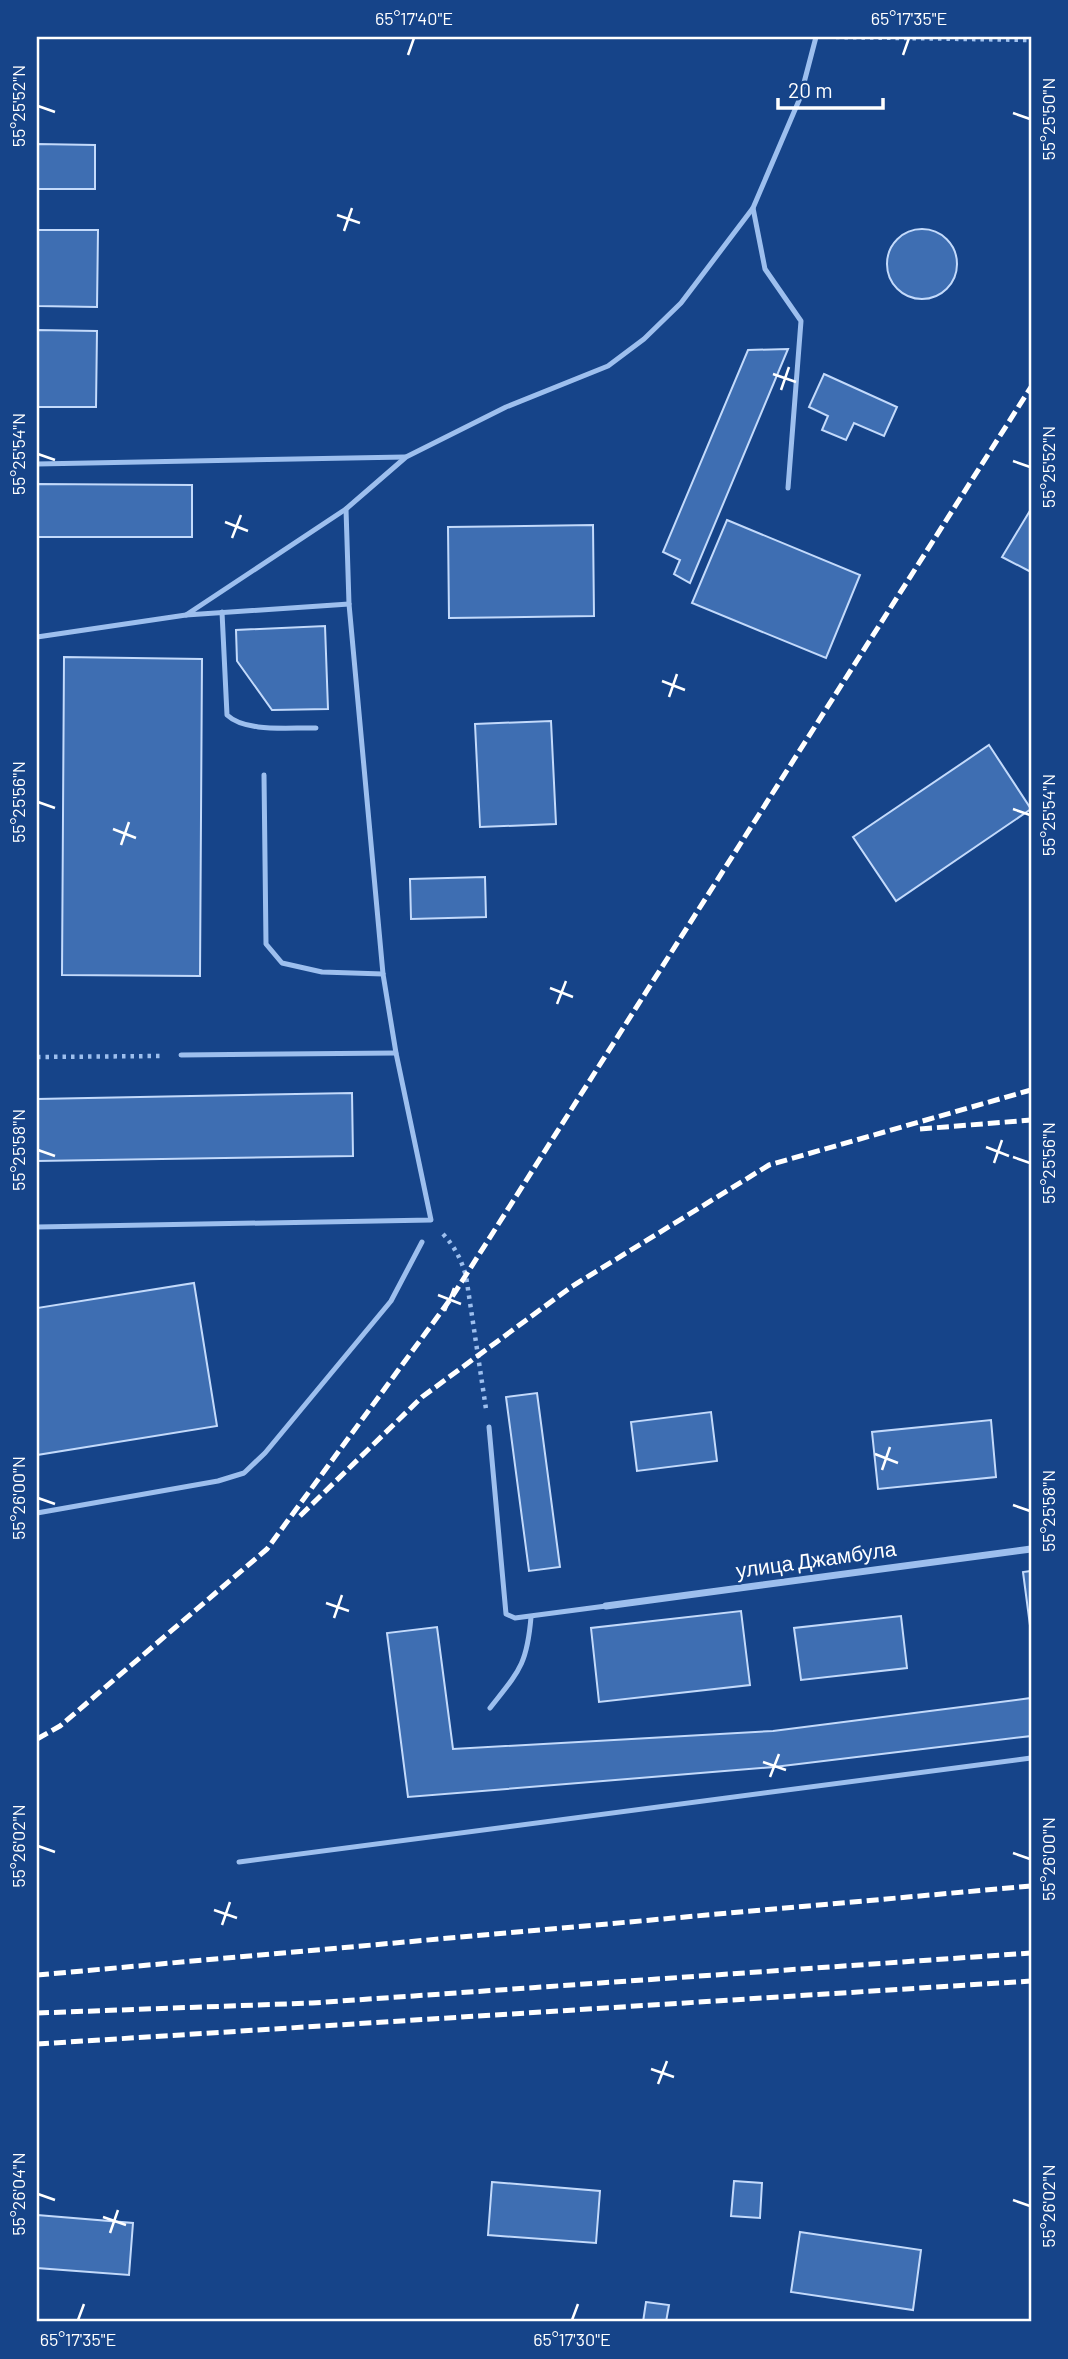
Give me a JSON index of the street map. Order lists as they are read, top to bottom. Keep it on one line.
{"streets":{"street":["улица Джамбула"]},"scale_bar":"20 m","coordinates":["65°17'40\"E","65°17'35\"E","55°25'52\"N","55°25'50\"N","55°25'54\"N","55°25'56\"N","55°25'58\"N","55°26'00\"N","55°26'02\"N","55°26'04\"N","65°17'30\"E"]}
